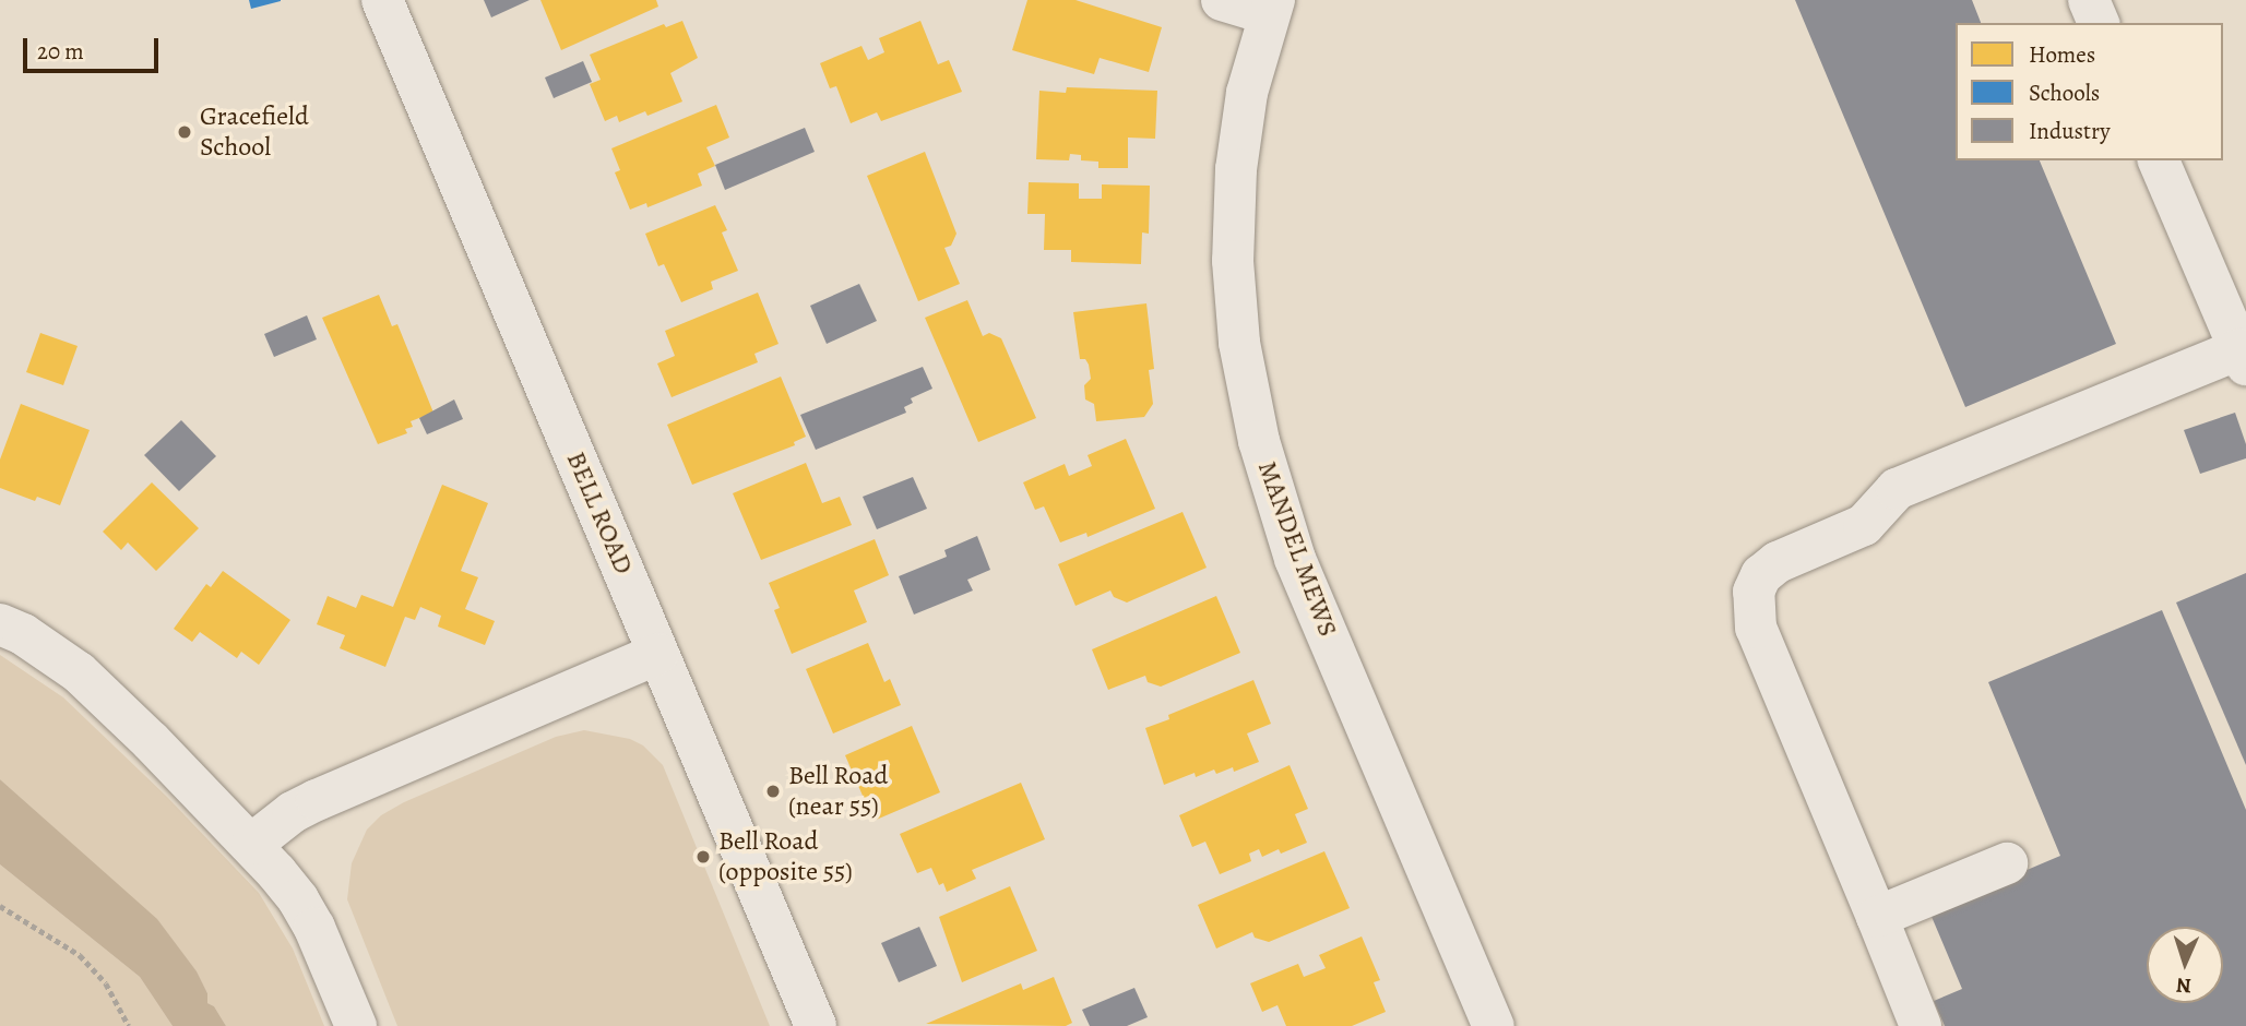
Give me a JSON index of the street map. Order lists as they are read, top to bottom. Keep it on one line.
{"streets":{"street":["BELL ROAD","MANDEL MEWS"]},"places":["Gracefield School","Bell Road (near 55)","Bell Road (opposite 55)"],"legend":["Homes","Schools","Industry"],"scale_bar":"20 m","north":"bottom"}
